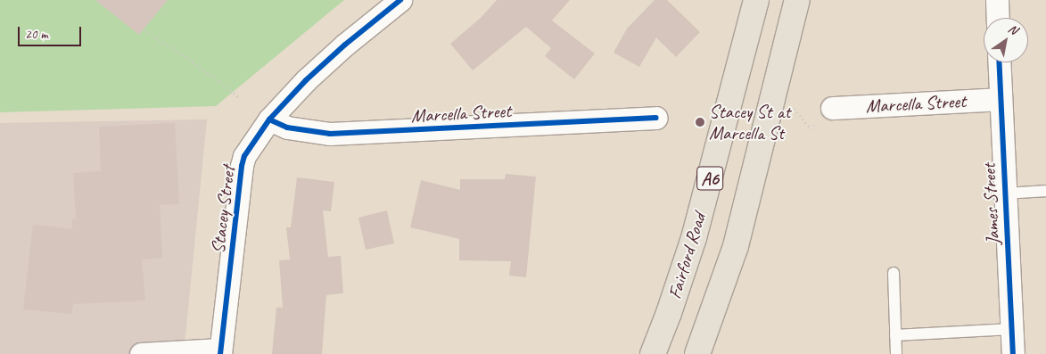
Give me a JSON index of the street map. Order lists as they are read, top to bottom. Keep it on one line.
{"streets":{"highway":["A6","Fairford Road"],"street":["Marcella Street","James Street","Stacey Street"]},"crossings":[["Marcella Street","James Street"],["Marcella Street","Stacey Street"]],"places":["Stacey St at Marcella St"],"scale_bar":"20 m","north":"top right"}
